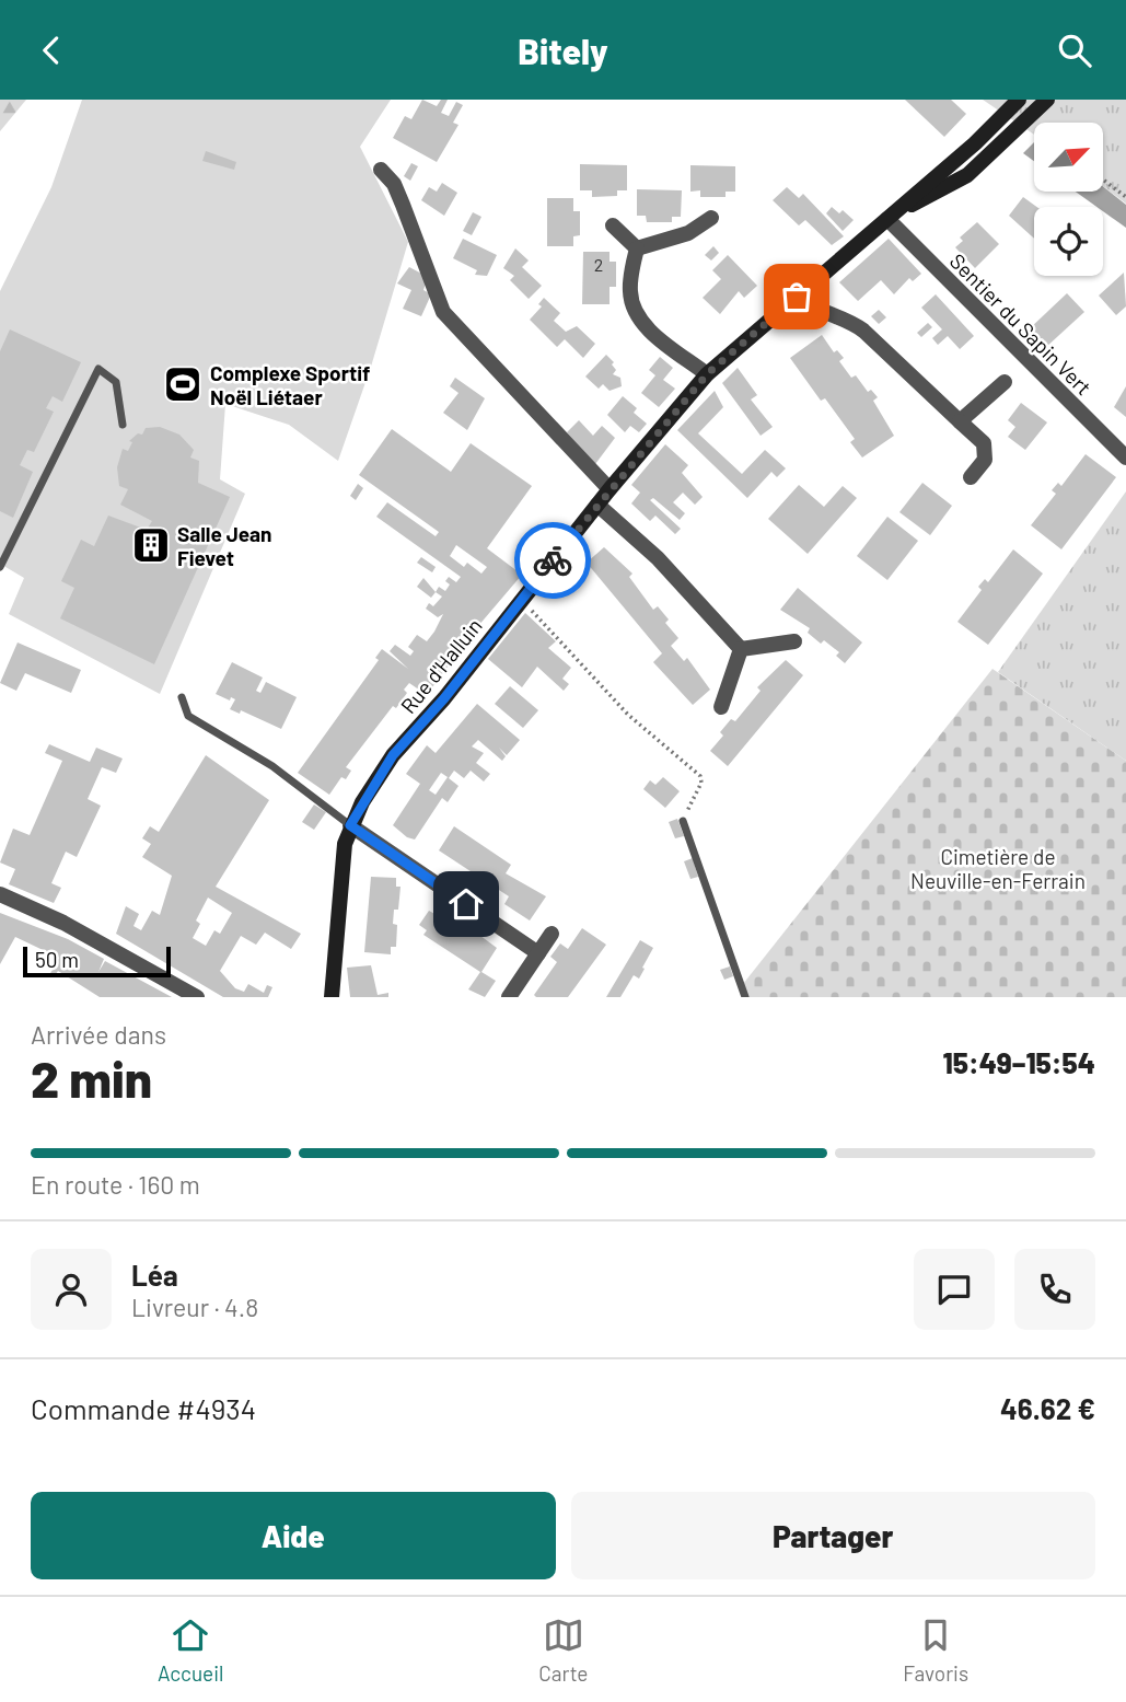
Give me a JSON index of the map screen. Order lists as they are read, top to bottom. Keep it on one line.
{"streets":{"main road":["Rue d'Halluin"],"street":["Sentier du Sapin Vert"]},"crossings":[["Sentier du Sapin Vert","Rue d'Halluin"]],"parks":["Cimetière de Neuville-en-Ferrain"],"places":{"sports":["Complexe Sportif Noël Liétaer"],"building":["Salle Jean Fievet"]},"house_numbers":["2"],"scale_bar":"50 m","north":"top right","page":{"header":"Bitely","scale":"50 m","heading":["2 min","Arrivée dans","15:49–15:54"],"panel":["Léa","Livreur · 4.8","Commande #4934","46.62 €"],"bar":"En route · 160 m","buttons":["Aide","Partager"],"tabs":["Accueil","Carte","Favoris"]}}
